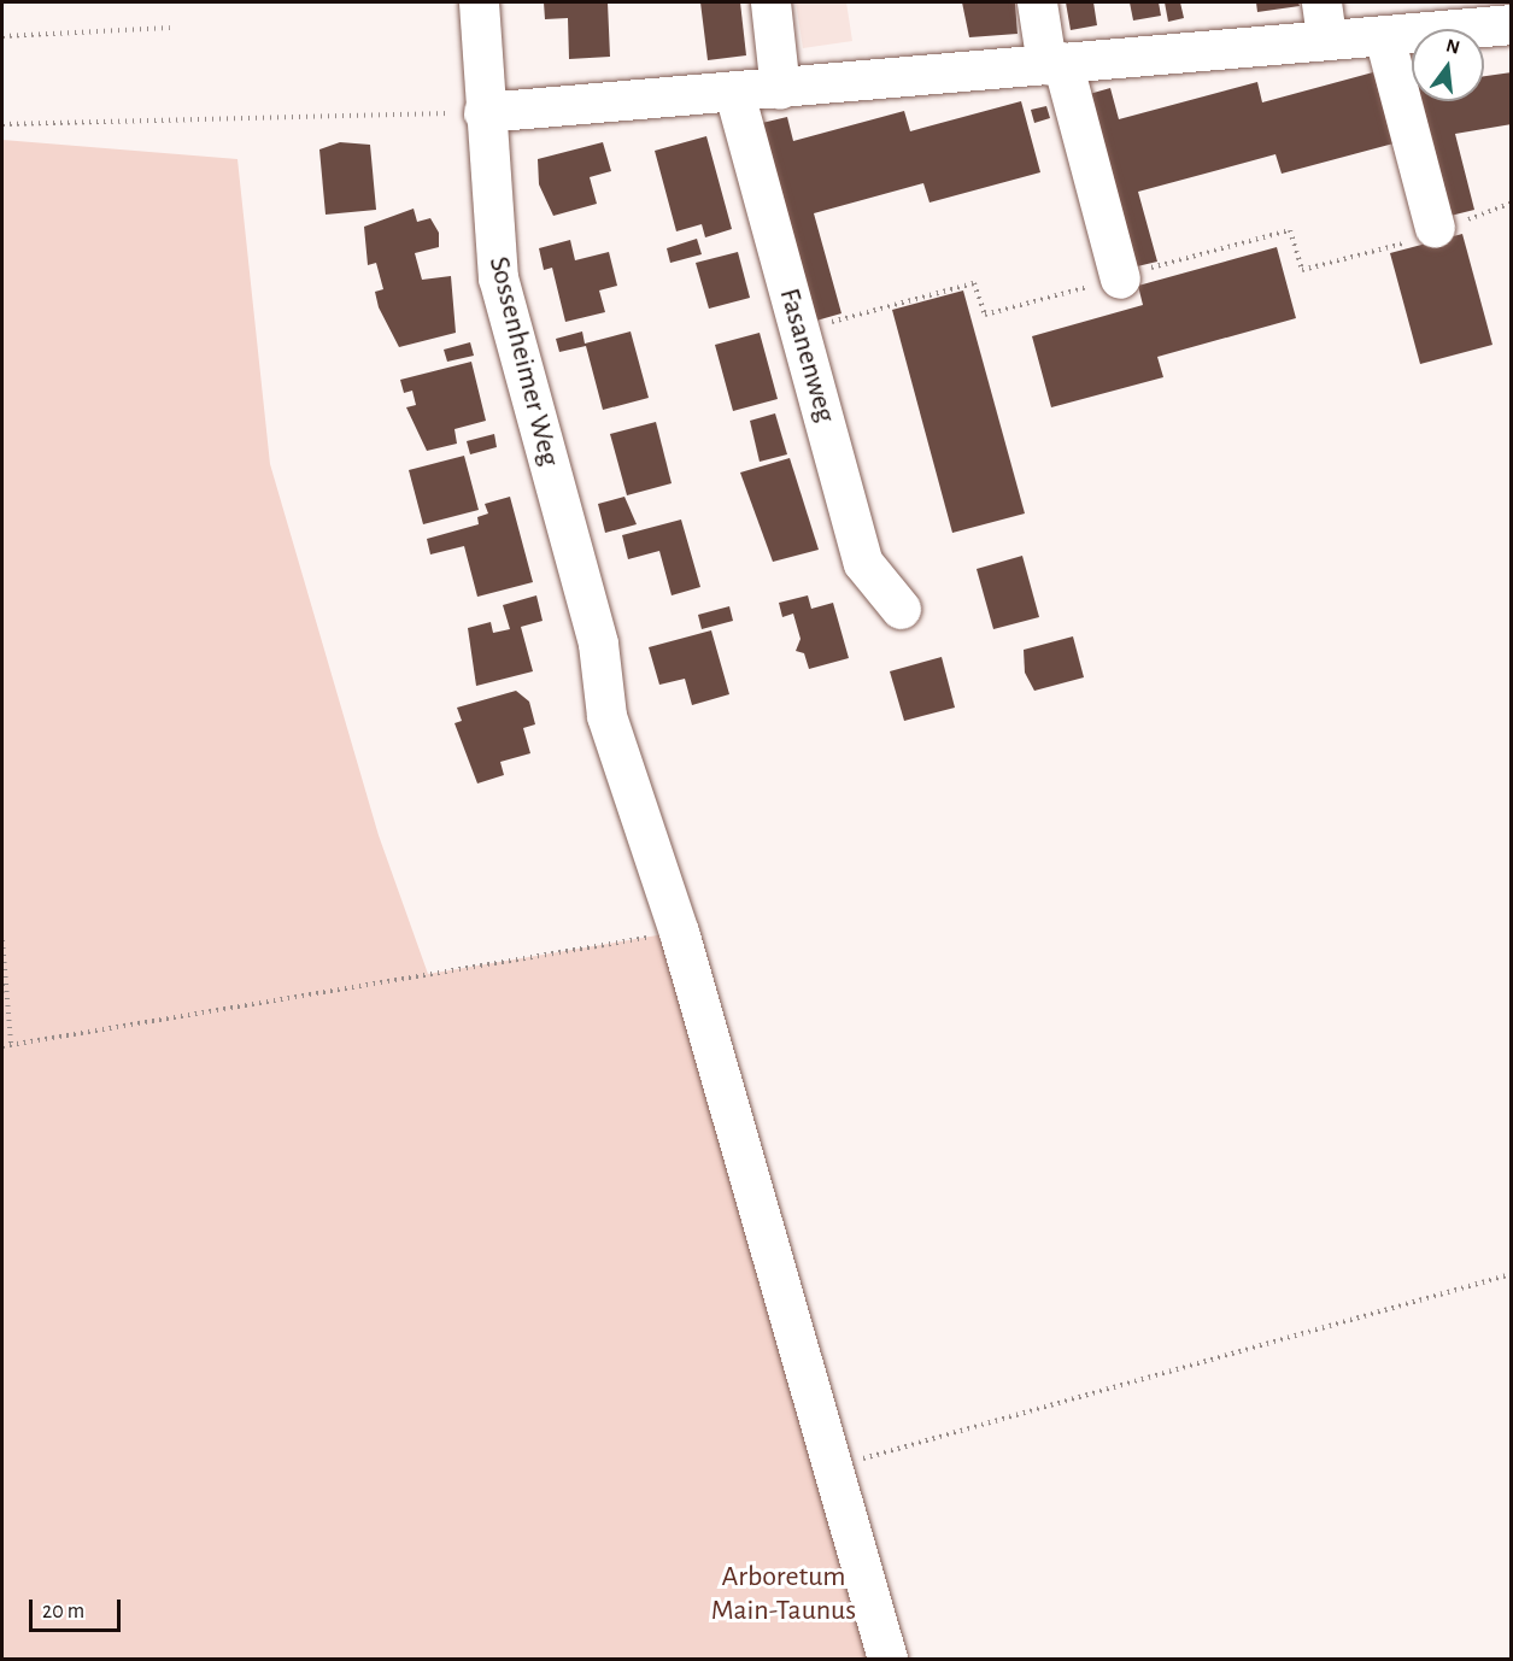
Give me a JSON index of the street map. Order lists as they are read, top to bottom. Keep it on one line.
{"streets":{"street":["Fasanenweg","Sossenheimer Weg"]},"parks":["Arboretum Main-Taunus"],"scale_bar":"20 m","north":"top"}
